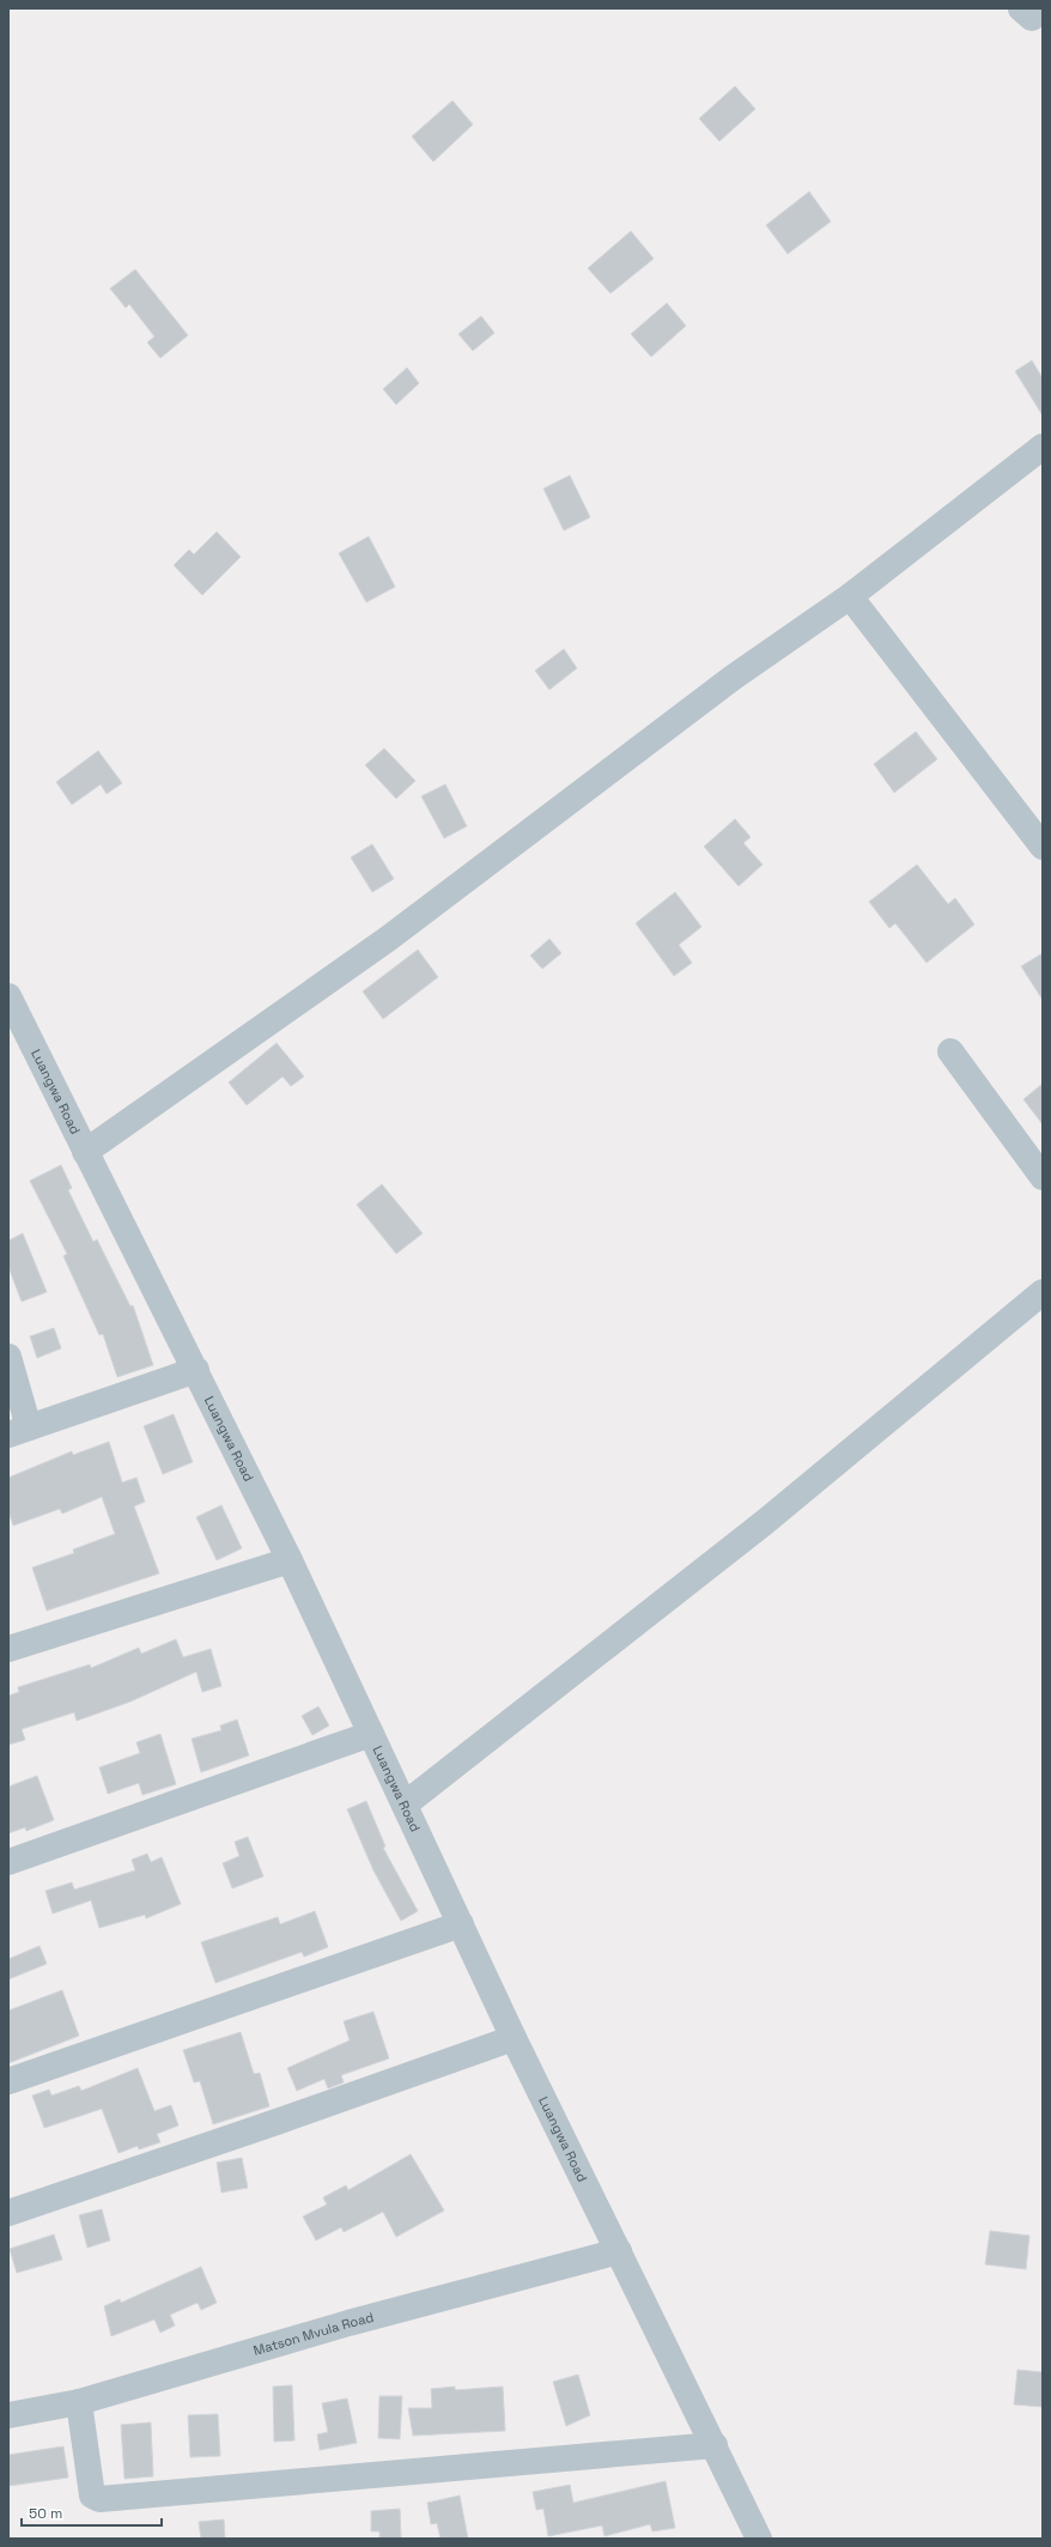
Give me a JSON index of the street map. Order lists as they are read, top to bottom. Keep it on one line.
{"streets":{"street":["Luangwa Road","Matson Mvula Road"]},"crossings":[["Luangwa Road","Matson Mvula Road"]],"scale_bar":"50 m"}
